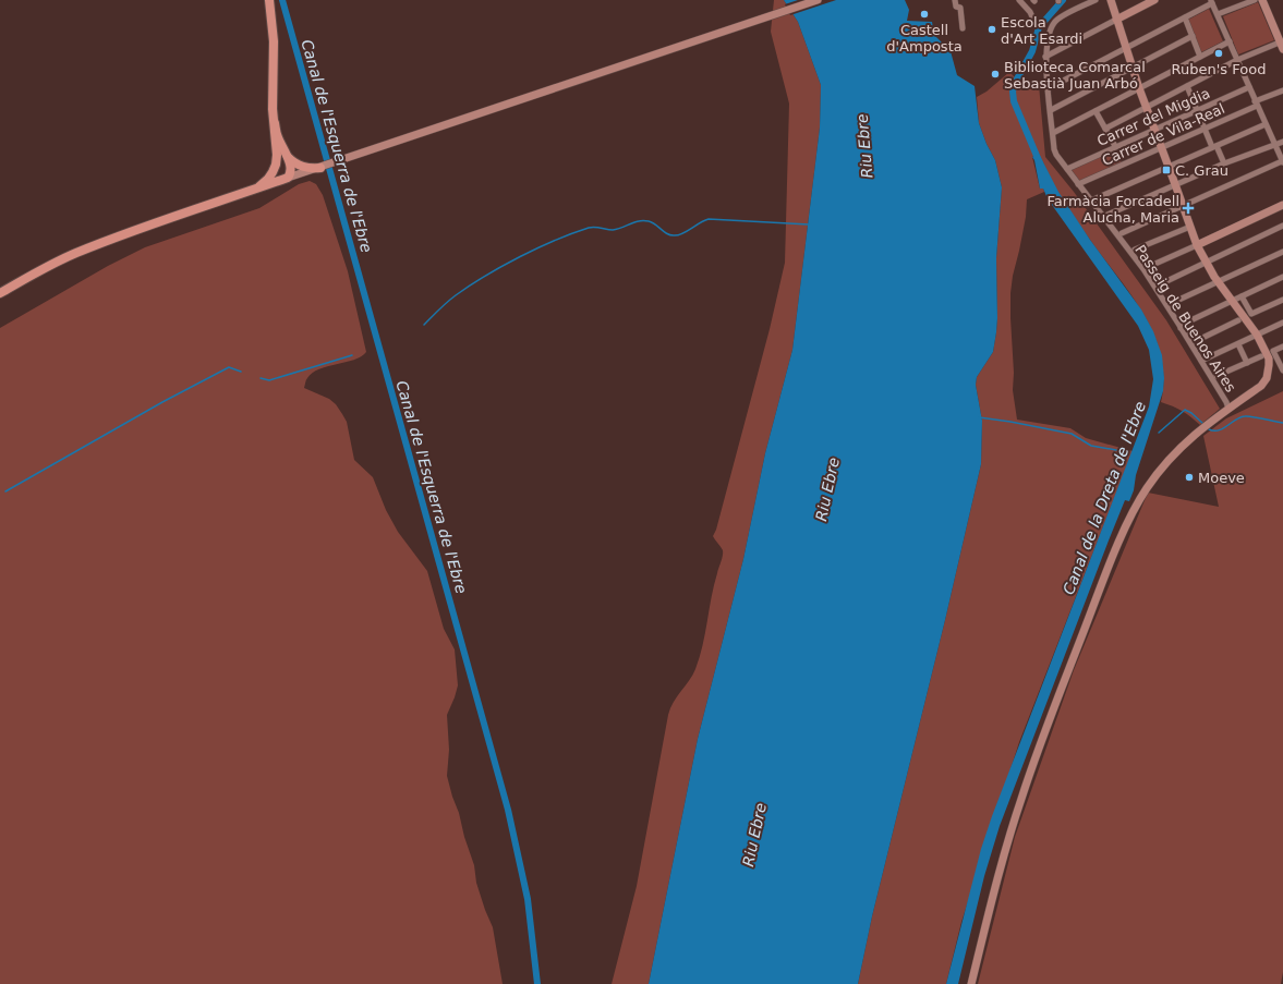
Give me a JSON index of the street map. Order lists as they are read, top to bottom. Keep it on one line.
{"streets":{"street":["Carrer del Migdia","Carrer de Vila-Real","Passeig de Buenos Aires"]},"crossings":[["Carrer del Migdia","Passeig de Buenos Aires"],["Carrer de Vila-Real","Passeig de Buenos Aires"]],"water":["Canal de l'Esquerra de l'Ebre","Riu Ebre","Canal de la Dreta de l'Ebre"],"places":{"other":["Castell d'Amposta","Escola d'Art Esardi","Ruben's Food","Biblioteca Comarcal Sebastià Juan Arbó","Moeve"],"transit":["C. Grau"],"health":["Farmàcia Forcadell Alucha, Maria"]}}
